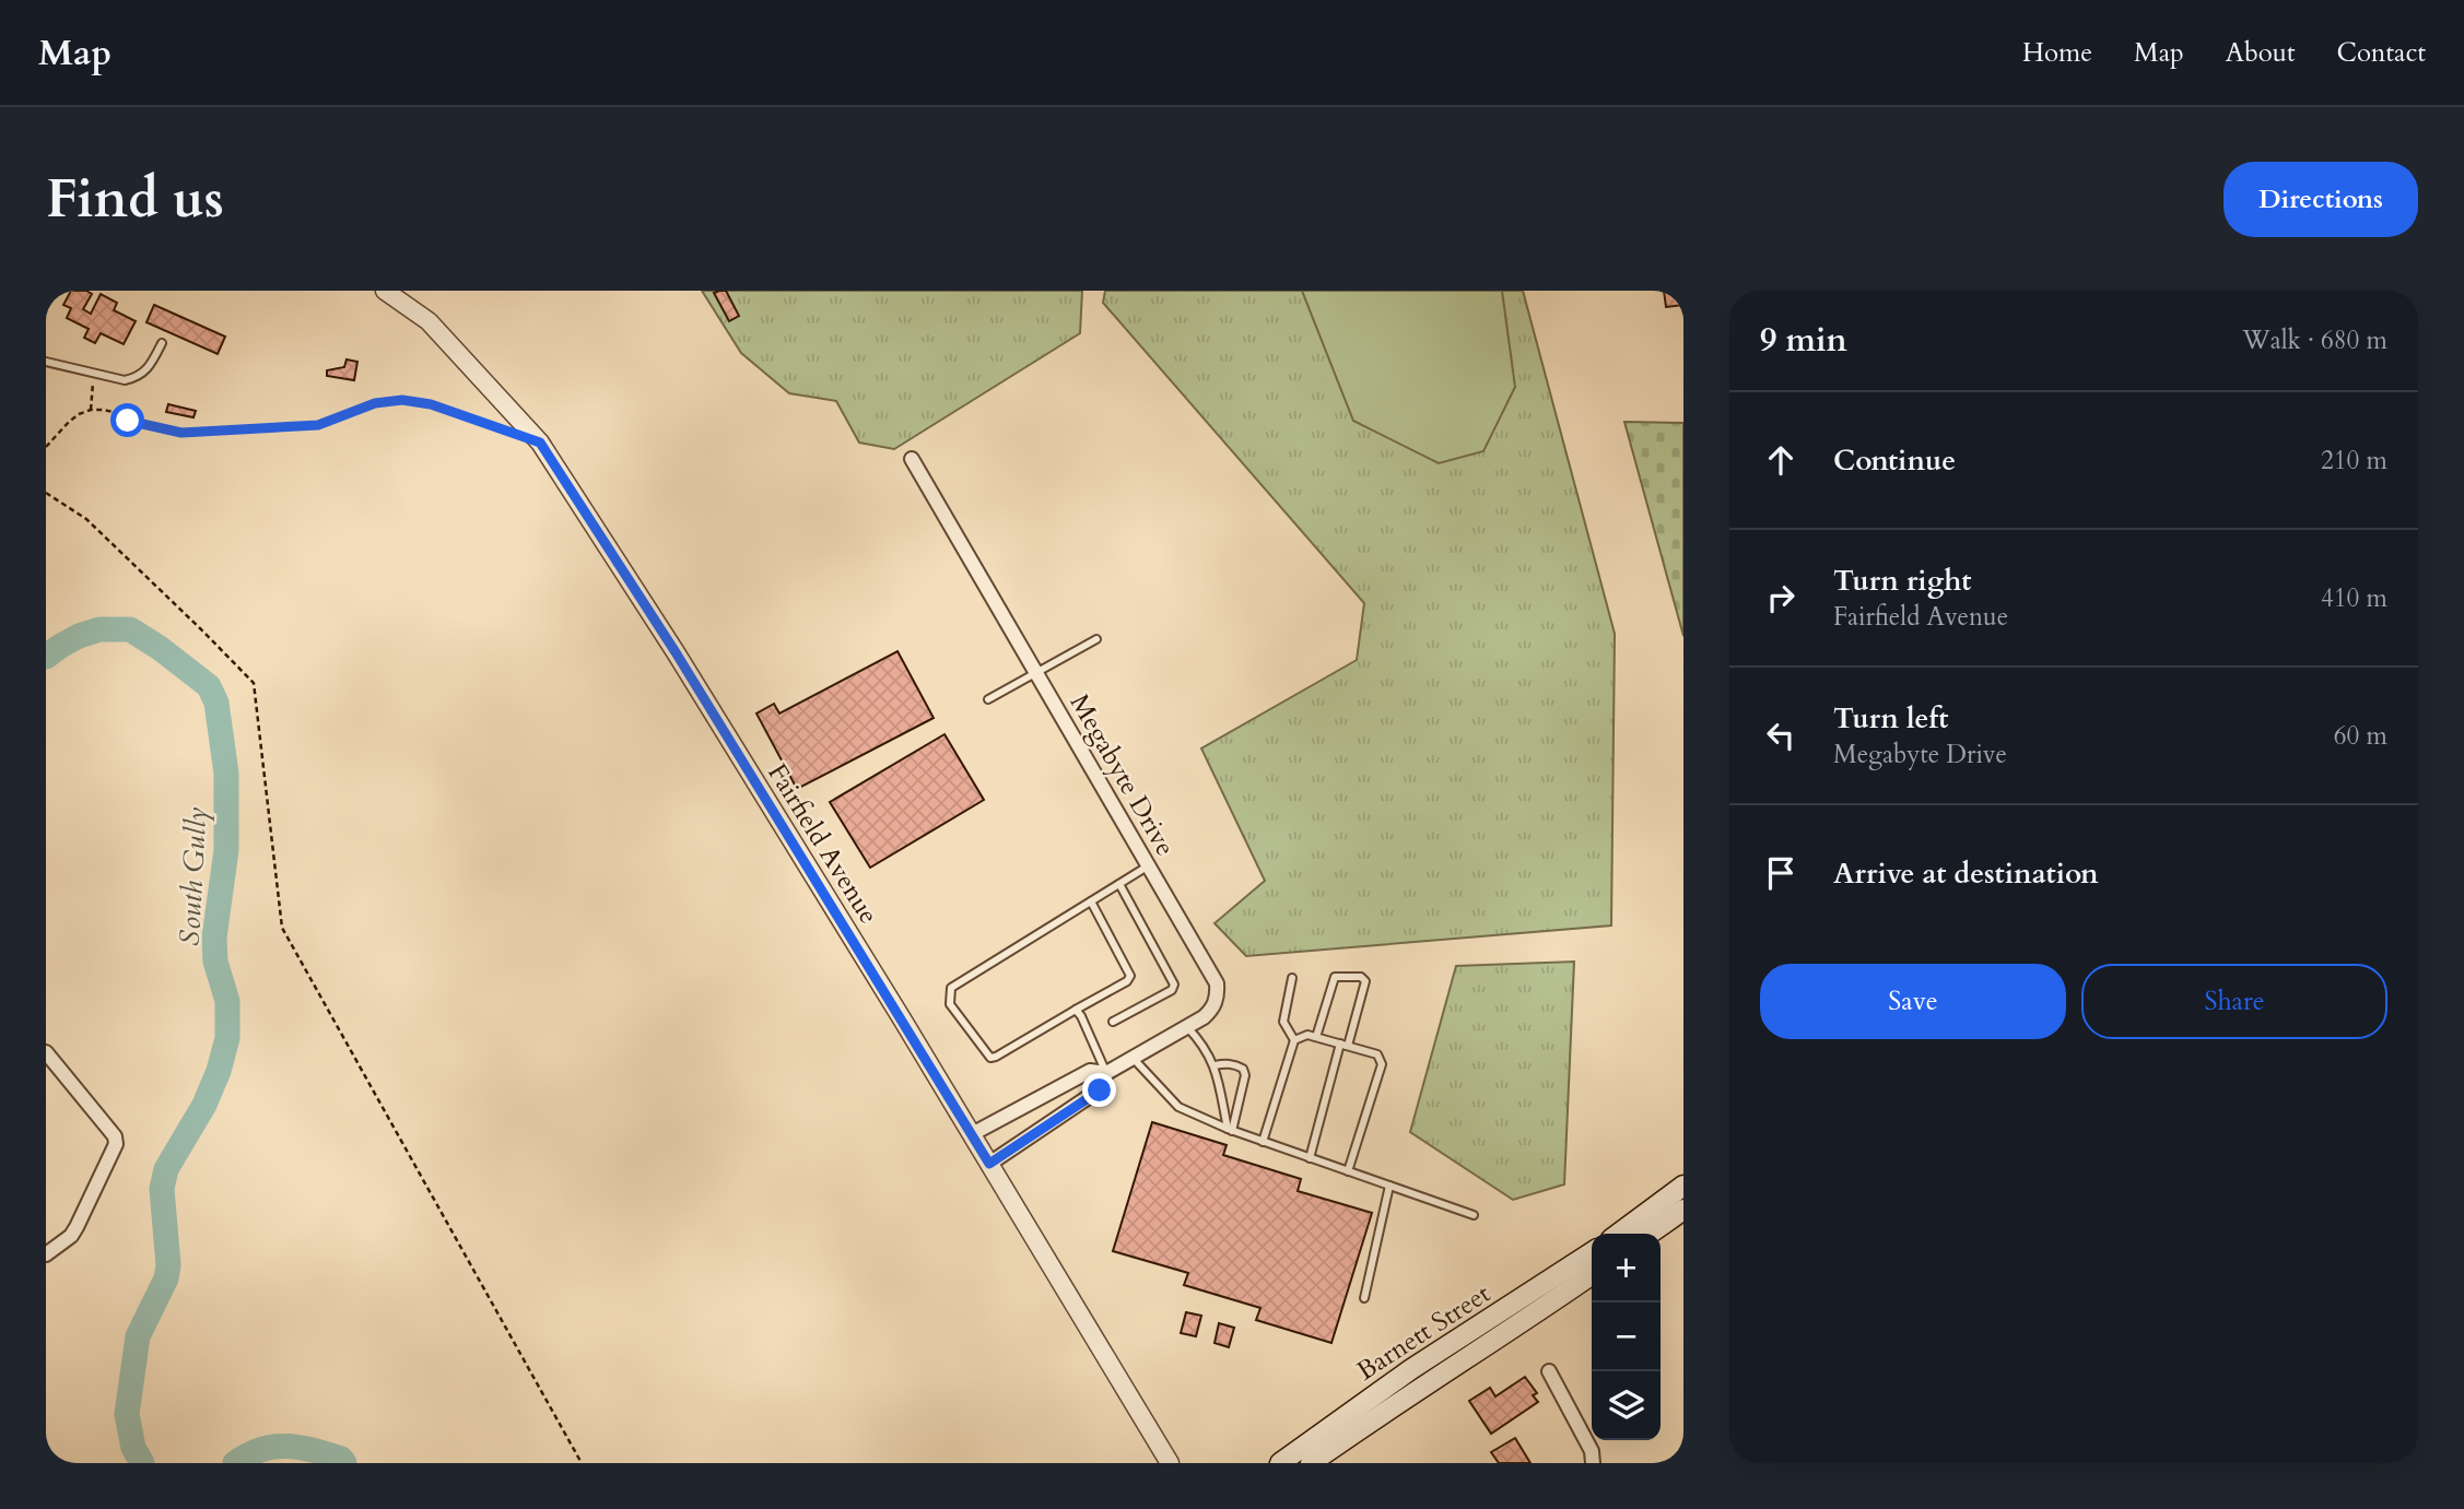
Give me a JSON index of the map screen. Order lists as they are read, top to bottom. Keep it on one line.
{"streets":{"main road":["Barnett Street"],"street":["Megabyte Drive","Fairfield Avenue"]},"crossings":[["Megabyte Drive","Fairfield Avenue"]],"water":["South Gully"],"page":{"header":"Map","nav":["Home","Map","About","Contact"],"buttons":["Directions",["Save","Share"]],"title":"Find us","heading":["9 min","Walk · 680 m"],"list":[["Continue","210 m"],["Turn right","Fairfield Avenue","410 m"],["Turn left","Megabyte Drive","60 m"],"Arrive at destination"],"map_buttons":["+","−"]}}
